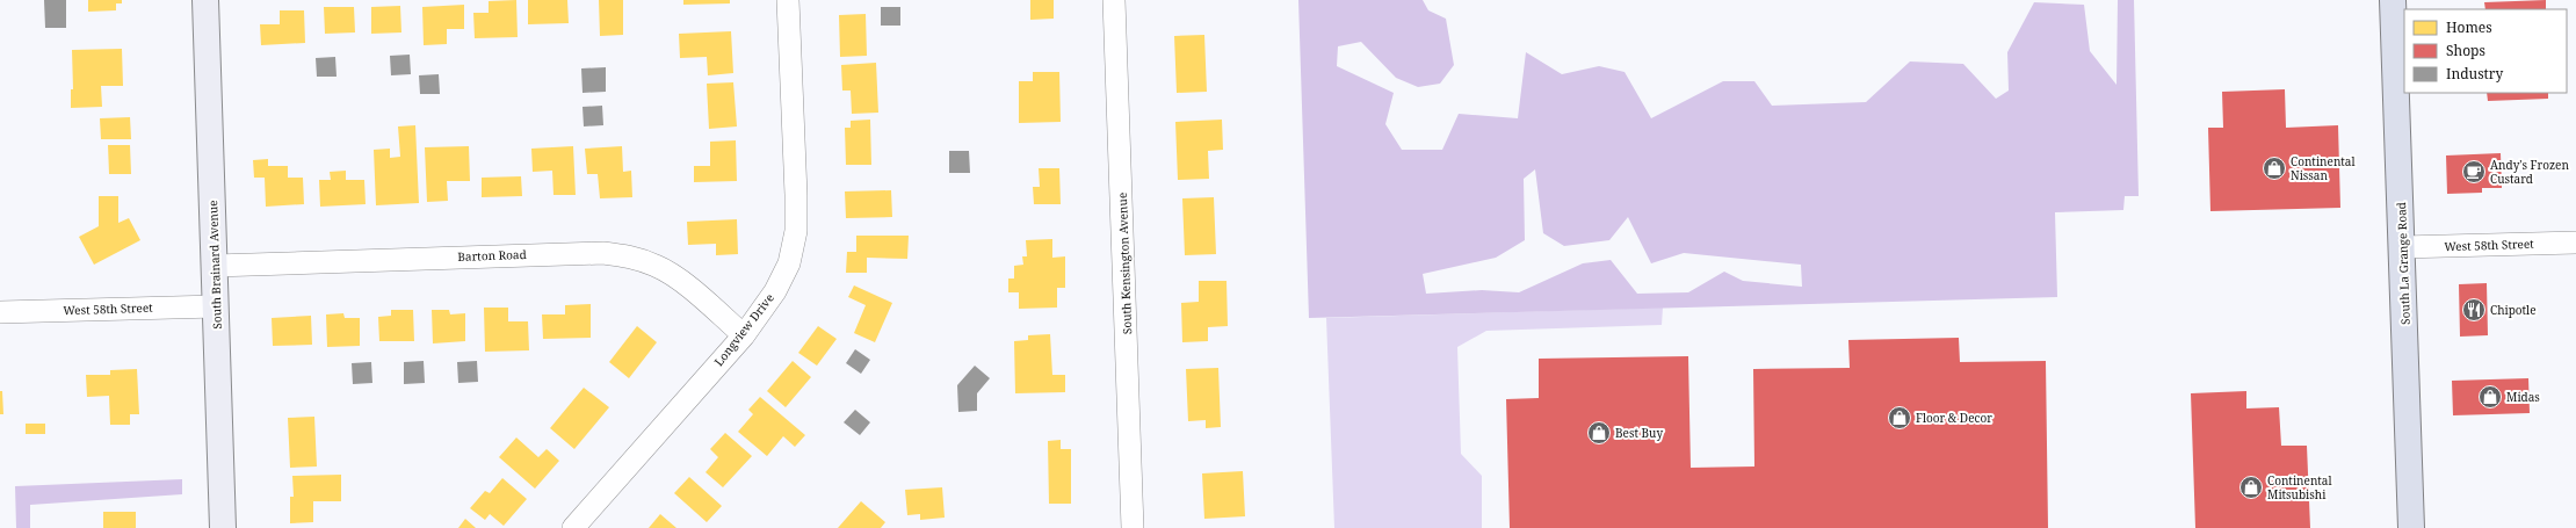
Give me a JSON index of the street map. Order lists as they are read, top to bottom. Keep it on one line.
{"streets":{"main road":["South La Grange Road"],"street":["West 58th Street","Barton Road","South Kensington Avenue","South Brainard Avenue","Longview Drive"]},"crossings":[["West 58th Street","South La Grange Road"],["West 58th Street","South Brainard Avenue"],["Barton Road","South Brainard Avenue"],["Barton Road","Longview Drive"]],"places":{"shop":["Continental Nissan","Midas","Floor & Decor","Best Buy","Continental Mitsubishi"],"cafe":["Andy's Frozen Custard"],"restaurant":["Chipotle"]},"legend":["Homes","Shops","Industry"]}
